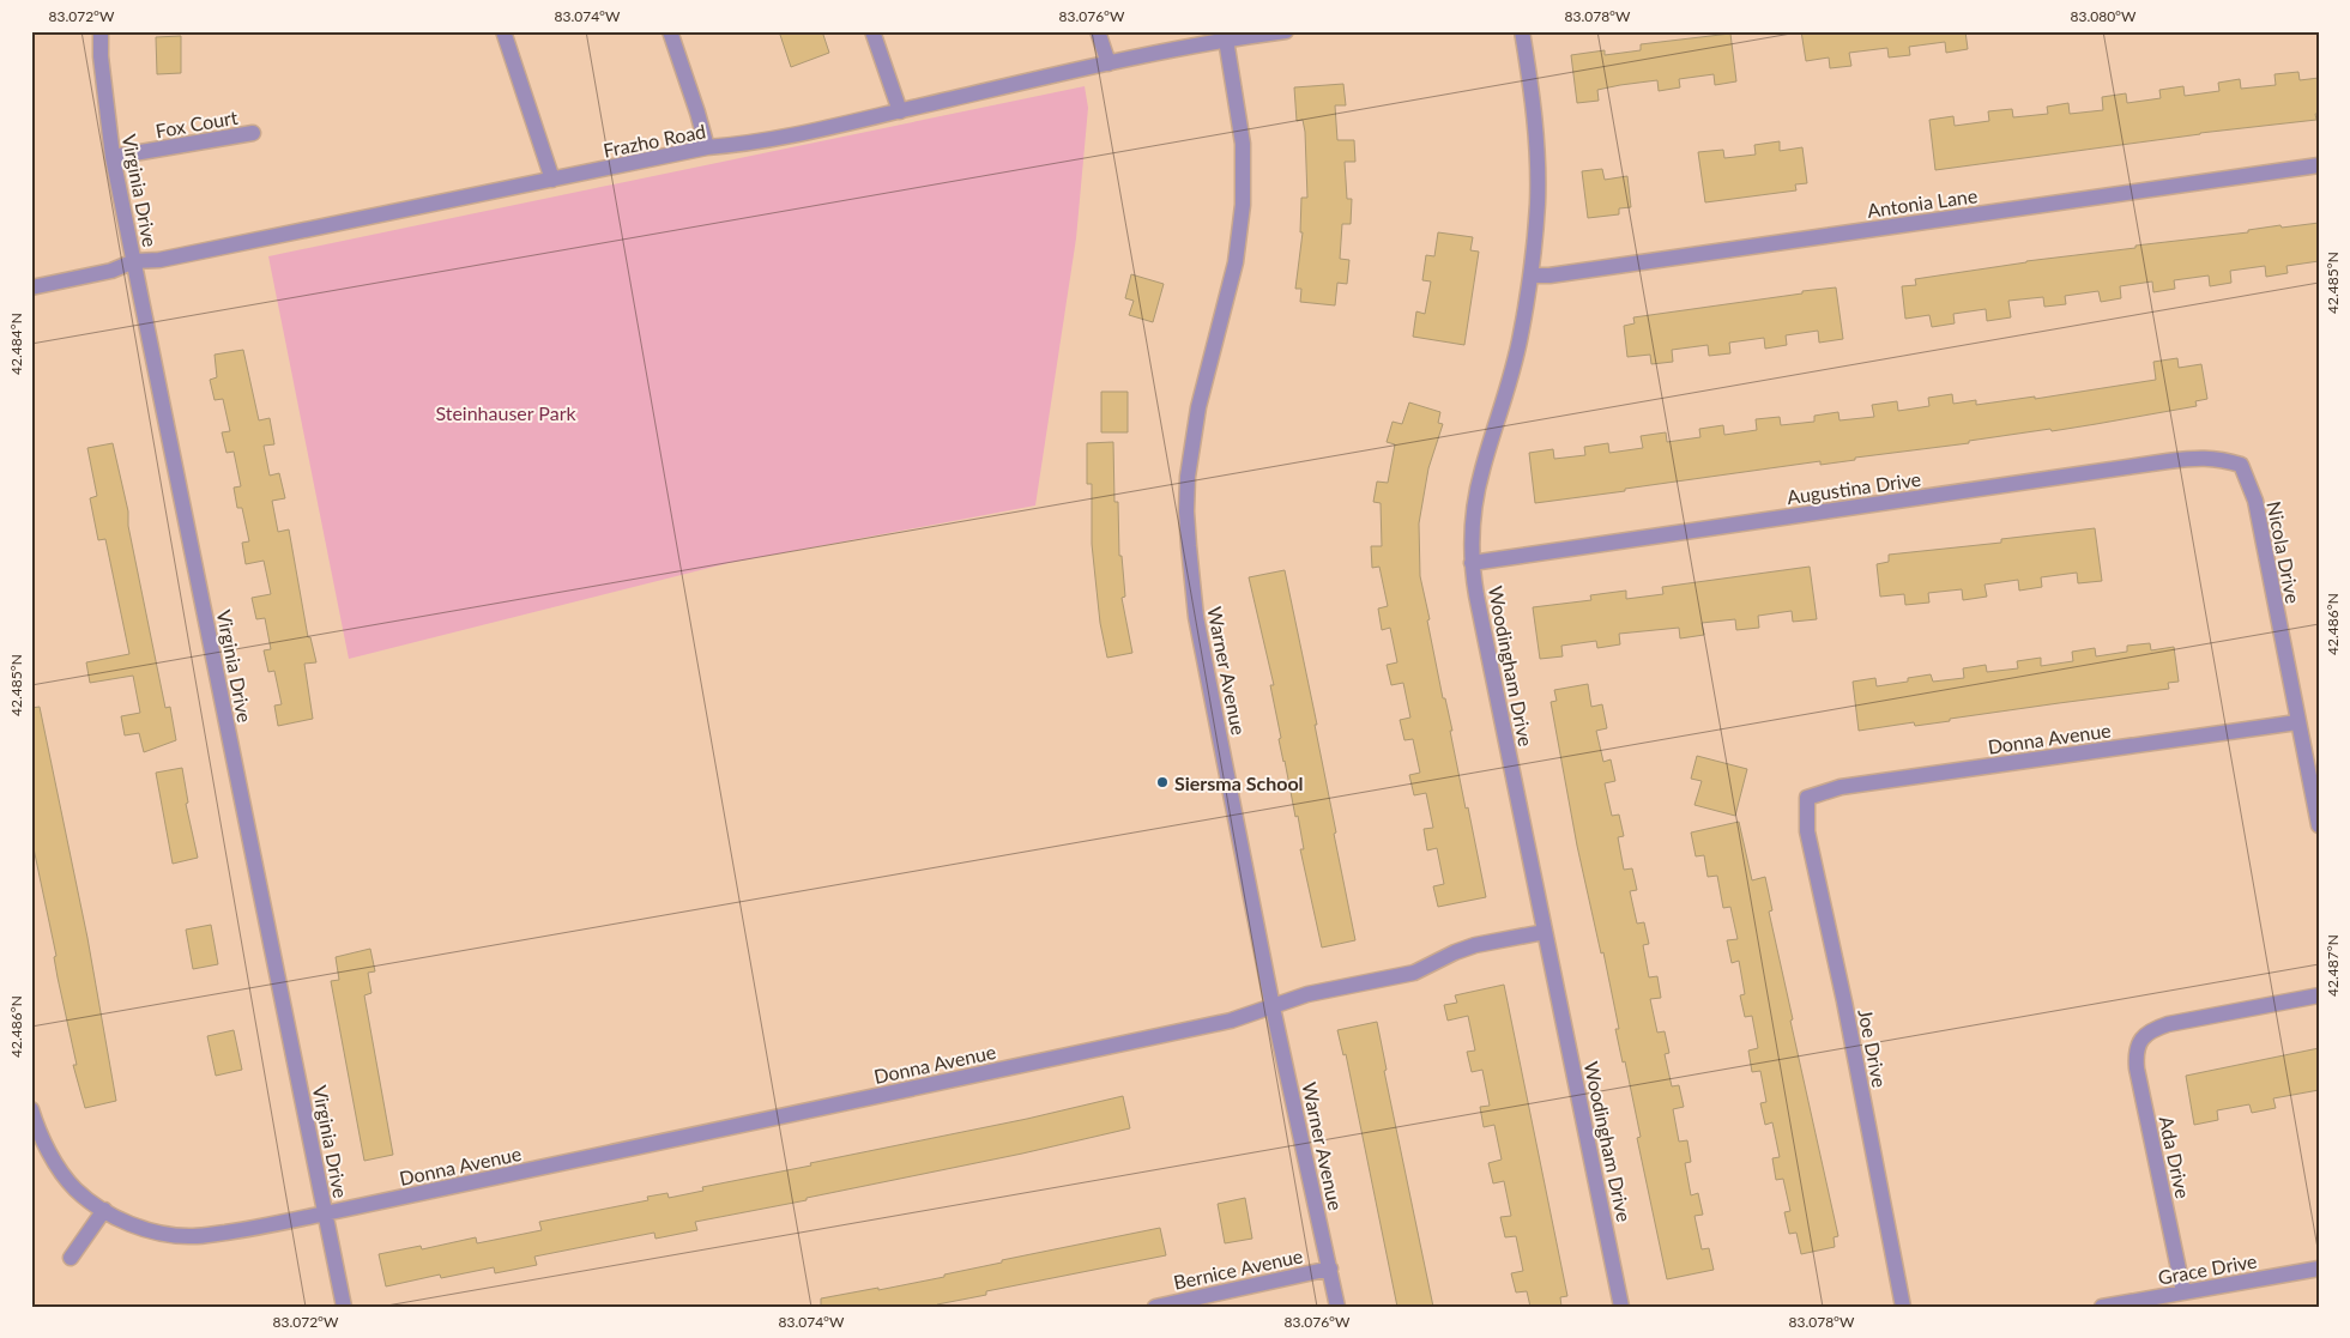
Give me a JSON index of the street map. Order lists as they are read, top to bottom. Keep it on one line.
{"streets":{"street":["Fox Court","Frazho Road","Virginia Drive","Antonia Lane","Augustina Drive","Nicola Drive","Woodingham Drive","Warner Avenue","Donna Avenue","Joe Drive","Ada Drive","Bernice Avenue","Grace Drive"]},"crossings":[["Fox Court","Virginia Drive"],["Frazho Road","Virginia Drive"],["Frazho Road","Warner Avenue"],["Virginia Drive","Donna Avenue"],["Antonia Lane","Woodingham Drive"],["Augustina Drive","Nicola Drive"],["Augustina Drive","Woodingham Drive"],["Nicola Drive","Donna Avenue"],["Woodingham Drive","Donna Avenue"],["Warner Avenue","Donna Avenue"],["Warner Avenue","Bernice Avenue"],["Donna Avenue","Joe Drive"],["Ada Drive","Grace Drive"]],"parks":["Steinhauser Park"],"places":["Siersma School"],"coordinates":["83.072°W","83.074°W","83.076°W","83.078°W","83.080°W","42.485°N","42.484°N","42.486°N","42.487°N"]}
